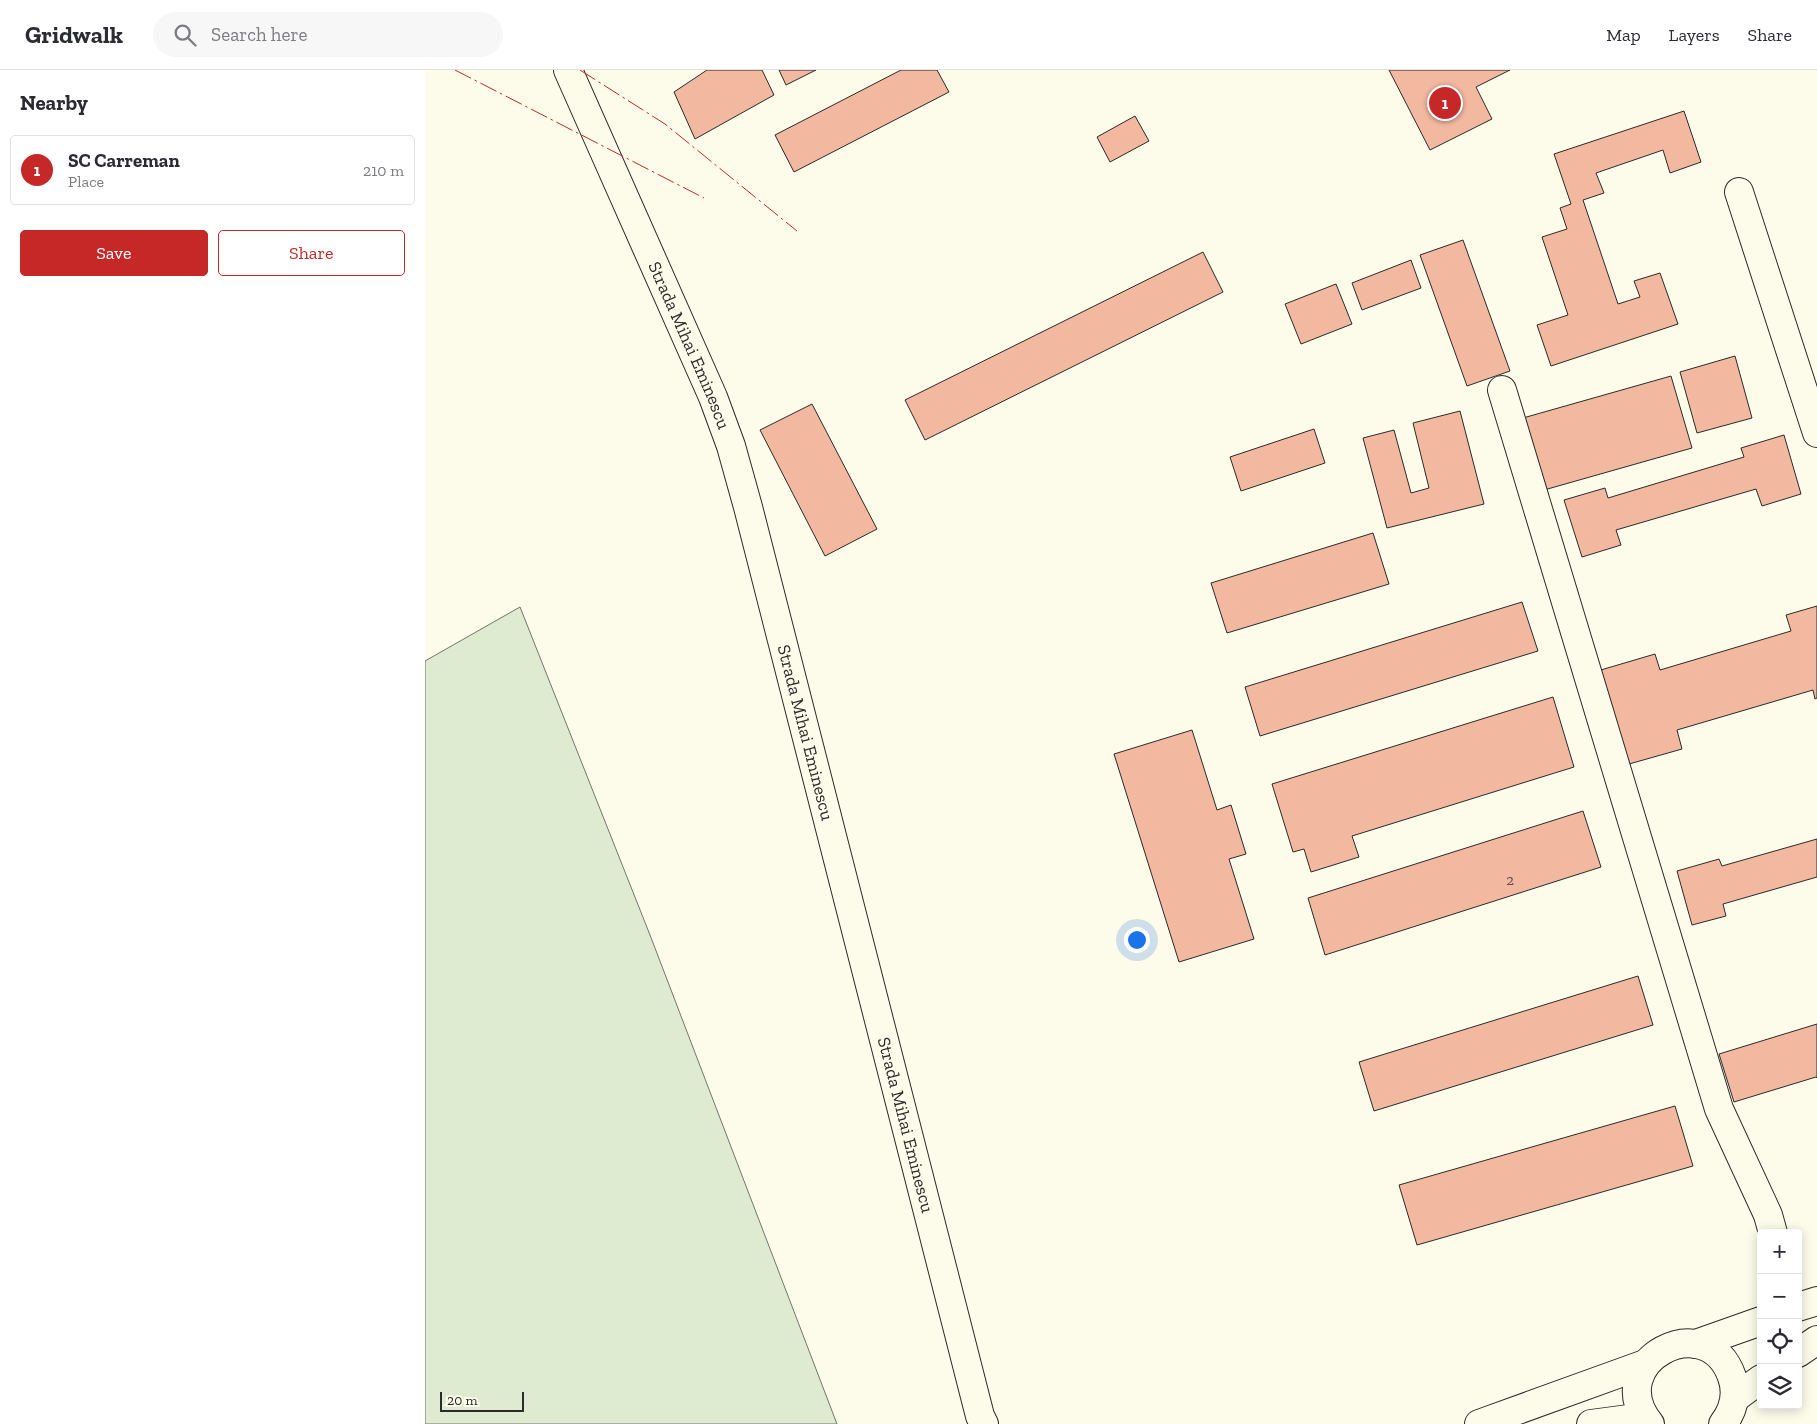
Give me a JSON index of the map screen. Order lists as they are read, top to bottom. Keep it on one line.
{"streets":{"street":["Strada Mihai Eminescu"]},"house_numbers":["2"],"scale_bar":"20 m","page":{"header":"Gridwalk","search":"Search here","nav":["Map","Layers","Share"],"heading":"Nearby","pins":"1","list":[{"mark":"1","name":"SC Carreman","note":"Place","value":"210 m"}],"buttons":["Save","Share"],"map_buttons":["+","−"],"scale":"20 m"}}
